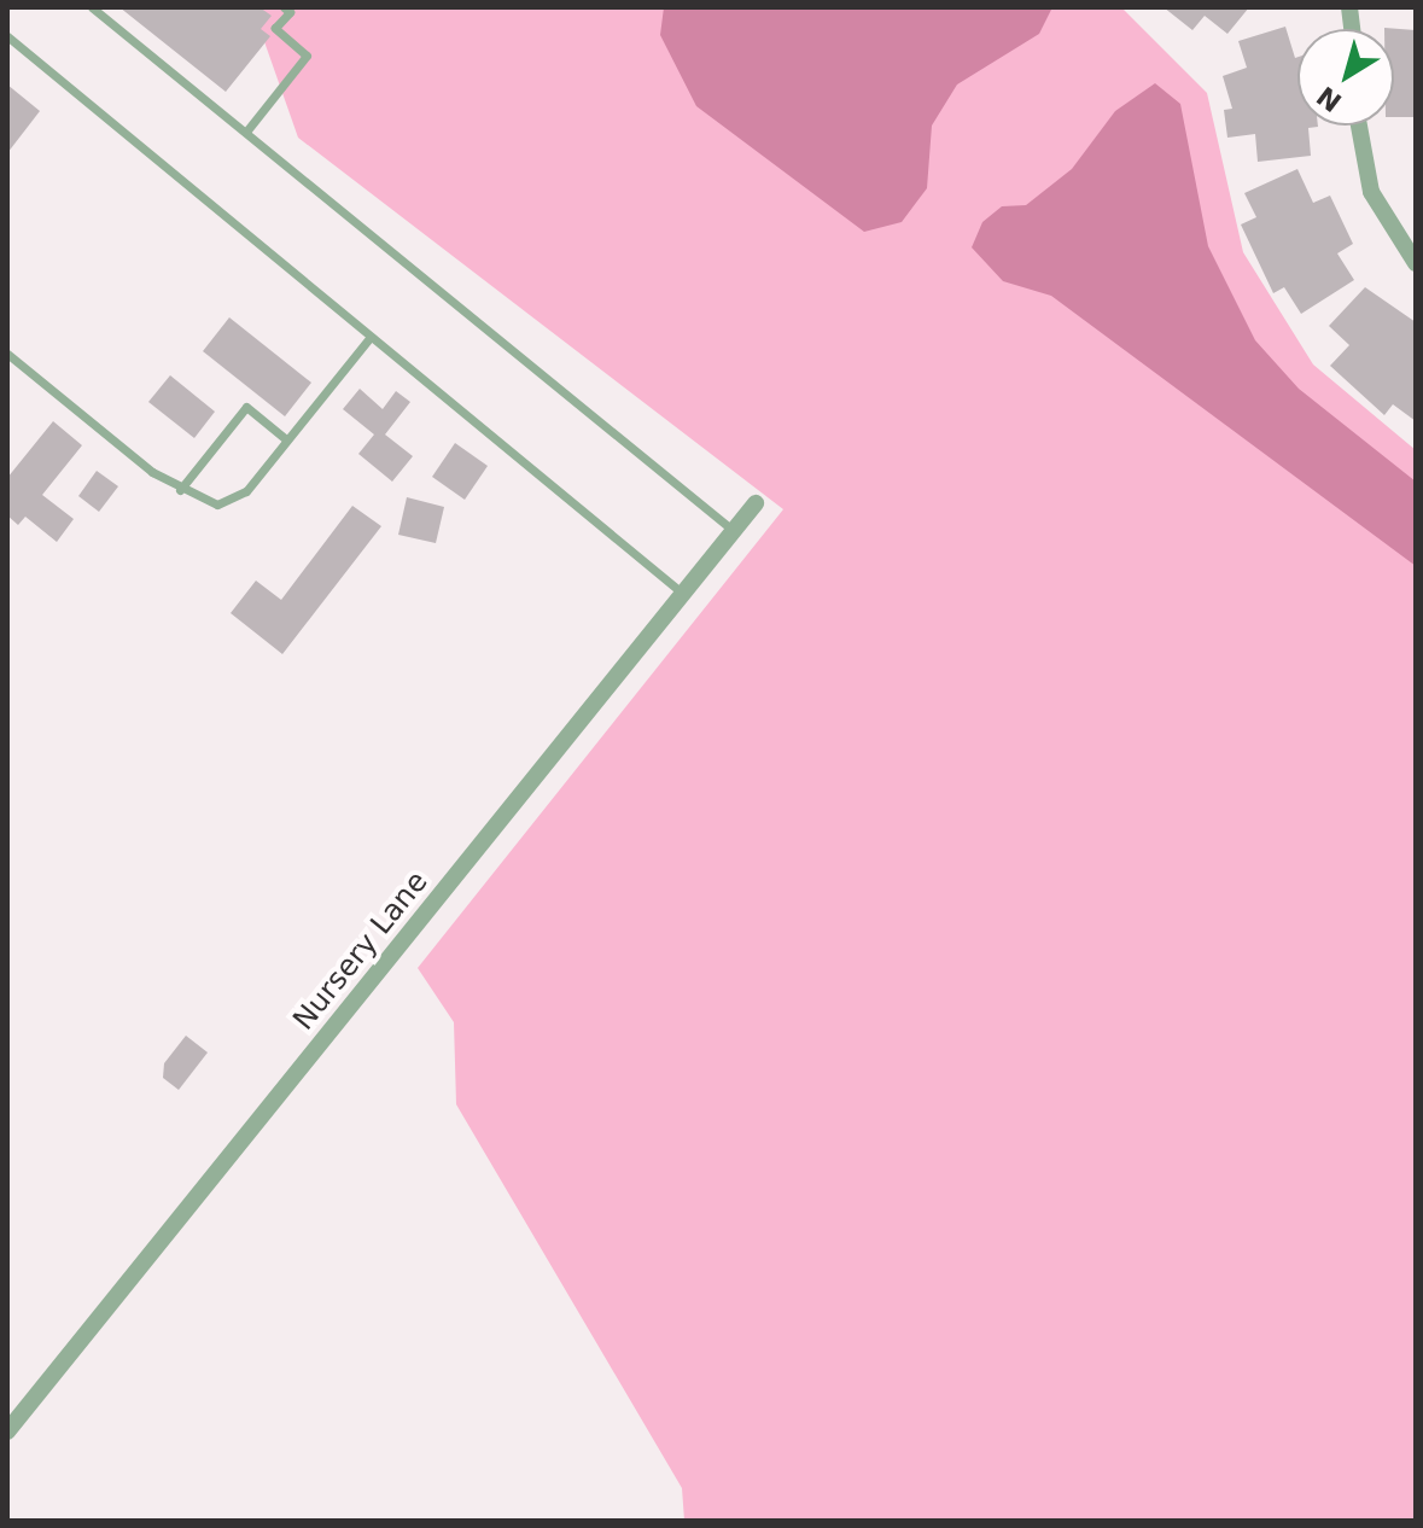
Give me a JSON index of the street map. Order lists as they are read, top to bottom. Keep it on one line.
{"streets":{"street":["Nursery Lane"]},"north":"bottom left"}
